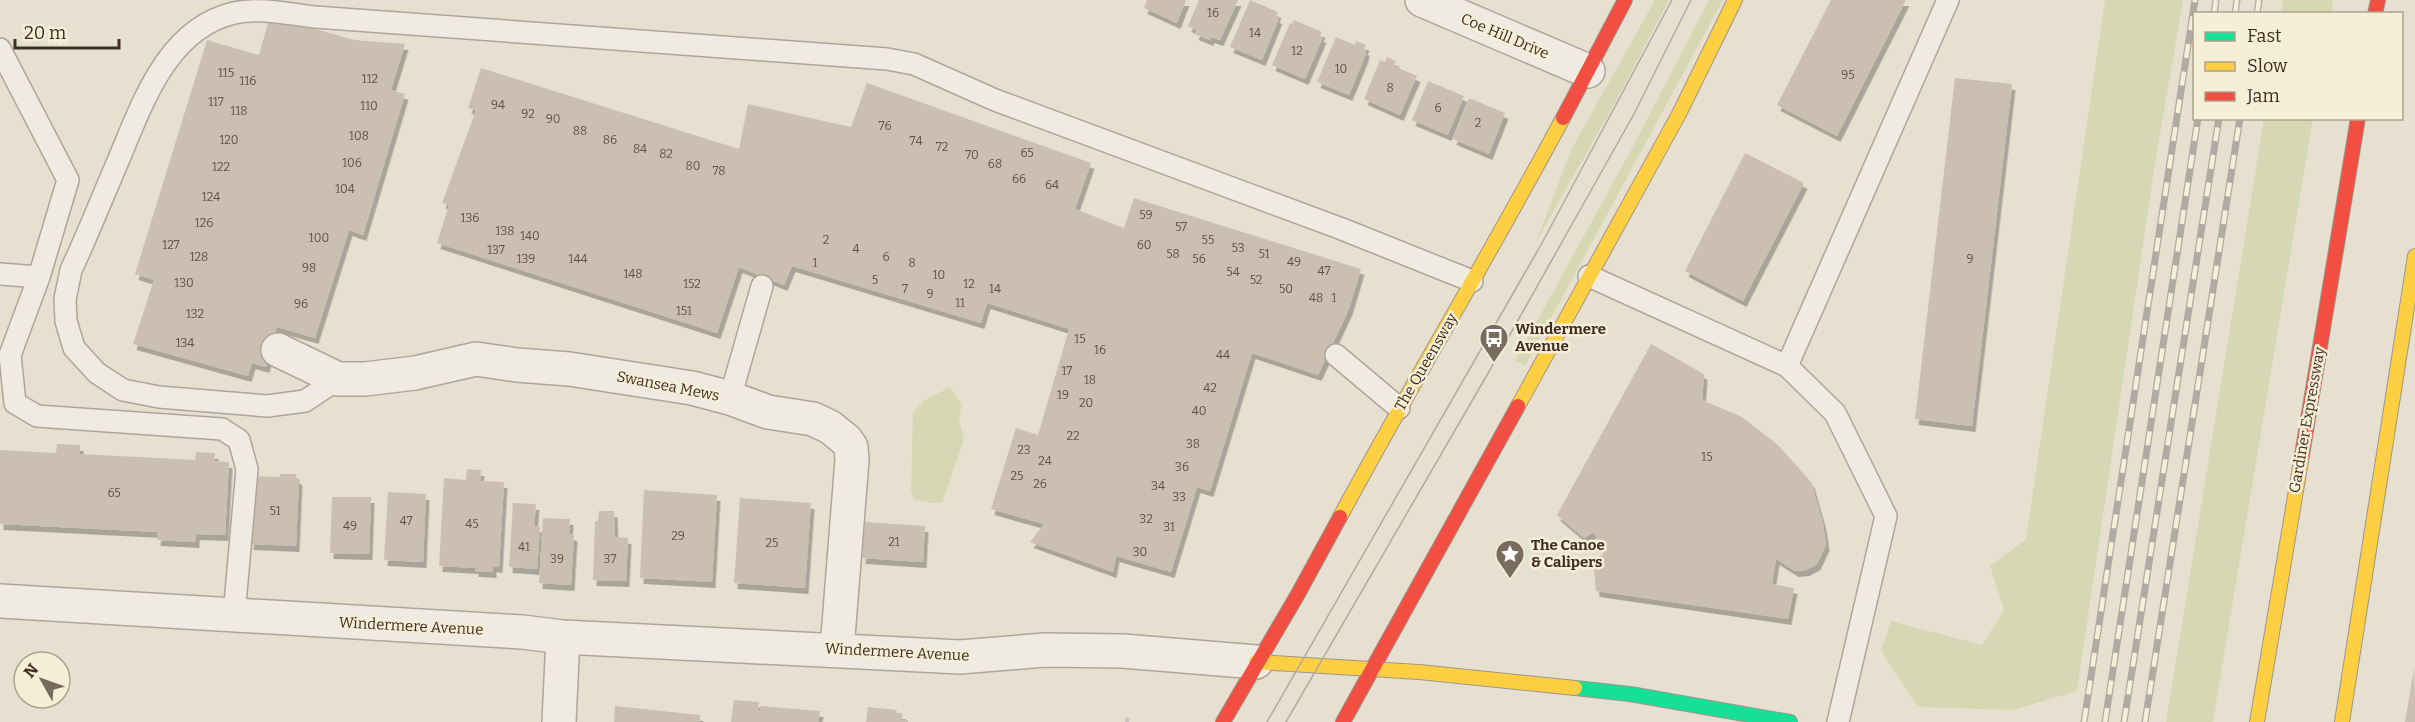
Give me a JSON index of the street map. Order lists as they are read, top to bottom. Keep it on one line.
{"streets":{"main road":["The Queensway","Gardiner Expressway","Windermere Avenue"],"street":["Coe Hill Drive","Swansea Mews"]},"crossings":[["Coe Hill Drive","The Queensway"],["The Queensway","Windermere Avenue"],["Swansea Mews","Windermere Avenue"]],"places":{"bus stop":["Windermere Avenue"],"place":["The Canoe & Calipers"]},"house_numbers":["16","14","12","10","115","95","112","116","8","117","94","110","6","118","92","90","2","76","88","108","120","86","74","72","84","65","82","70","106","68","80","122","78","66","64","104","124","59","136","126","57","138","140","100","2","55","127","60","53","4","137","58","51","128","6","139","144","56","9","49","1","8","98","47","54","148","10","5","52","130","152","12","7","14","50","9","48","1","11","96","151","132","15","134","16","44","17","18","42","19","20","40","22","38","23","15","24","36","25","26","34","65","33","51","32","47","45","49","31","29","21","25","41","30","39","37"],"legend":["Fast","Slow","Jam"],"scale_bar":"20 m","north":"top left"}
